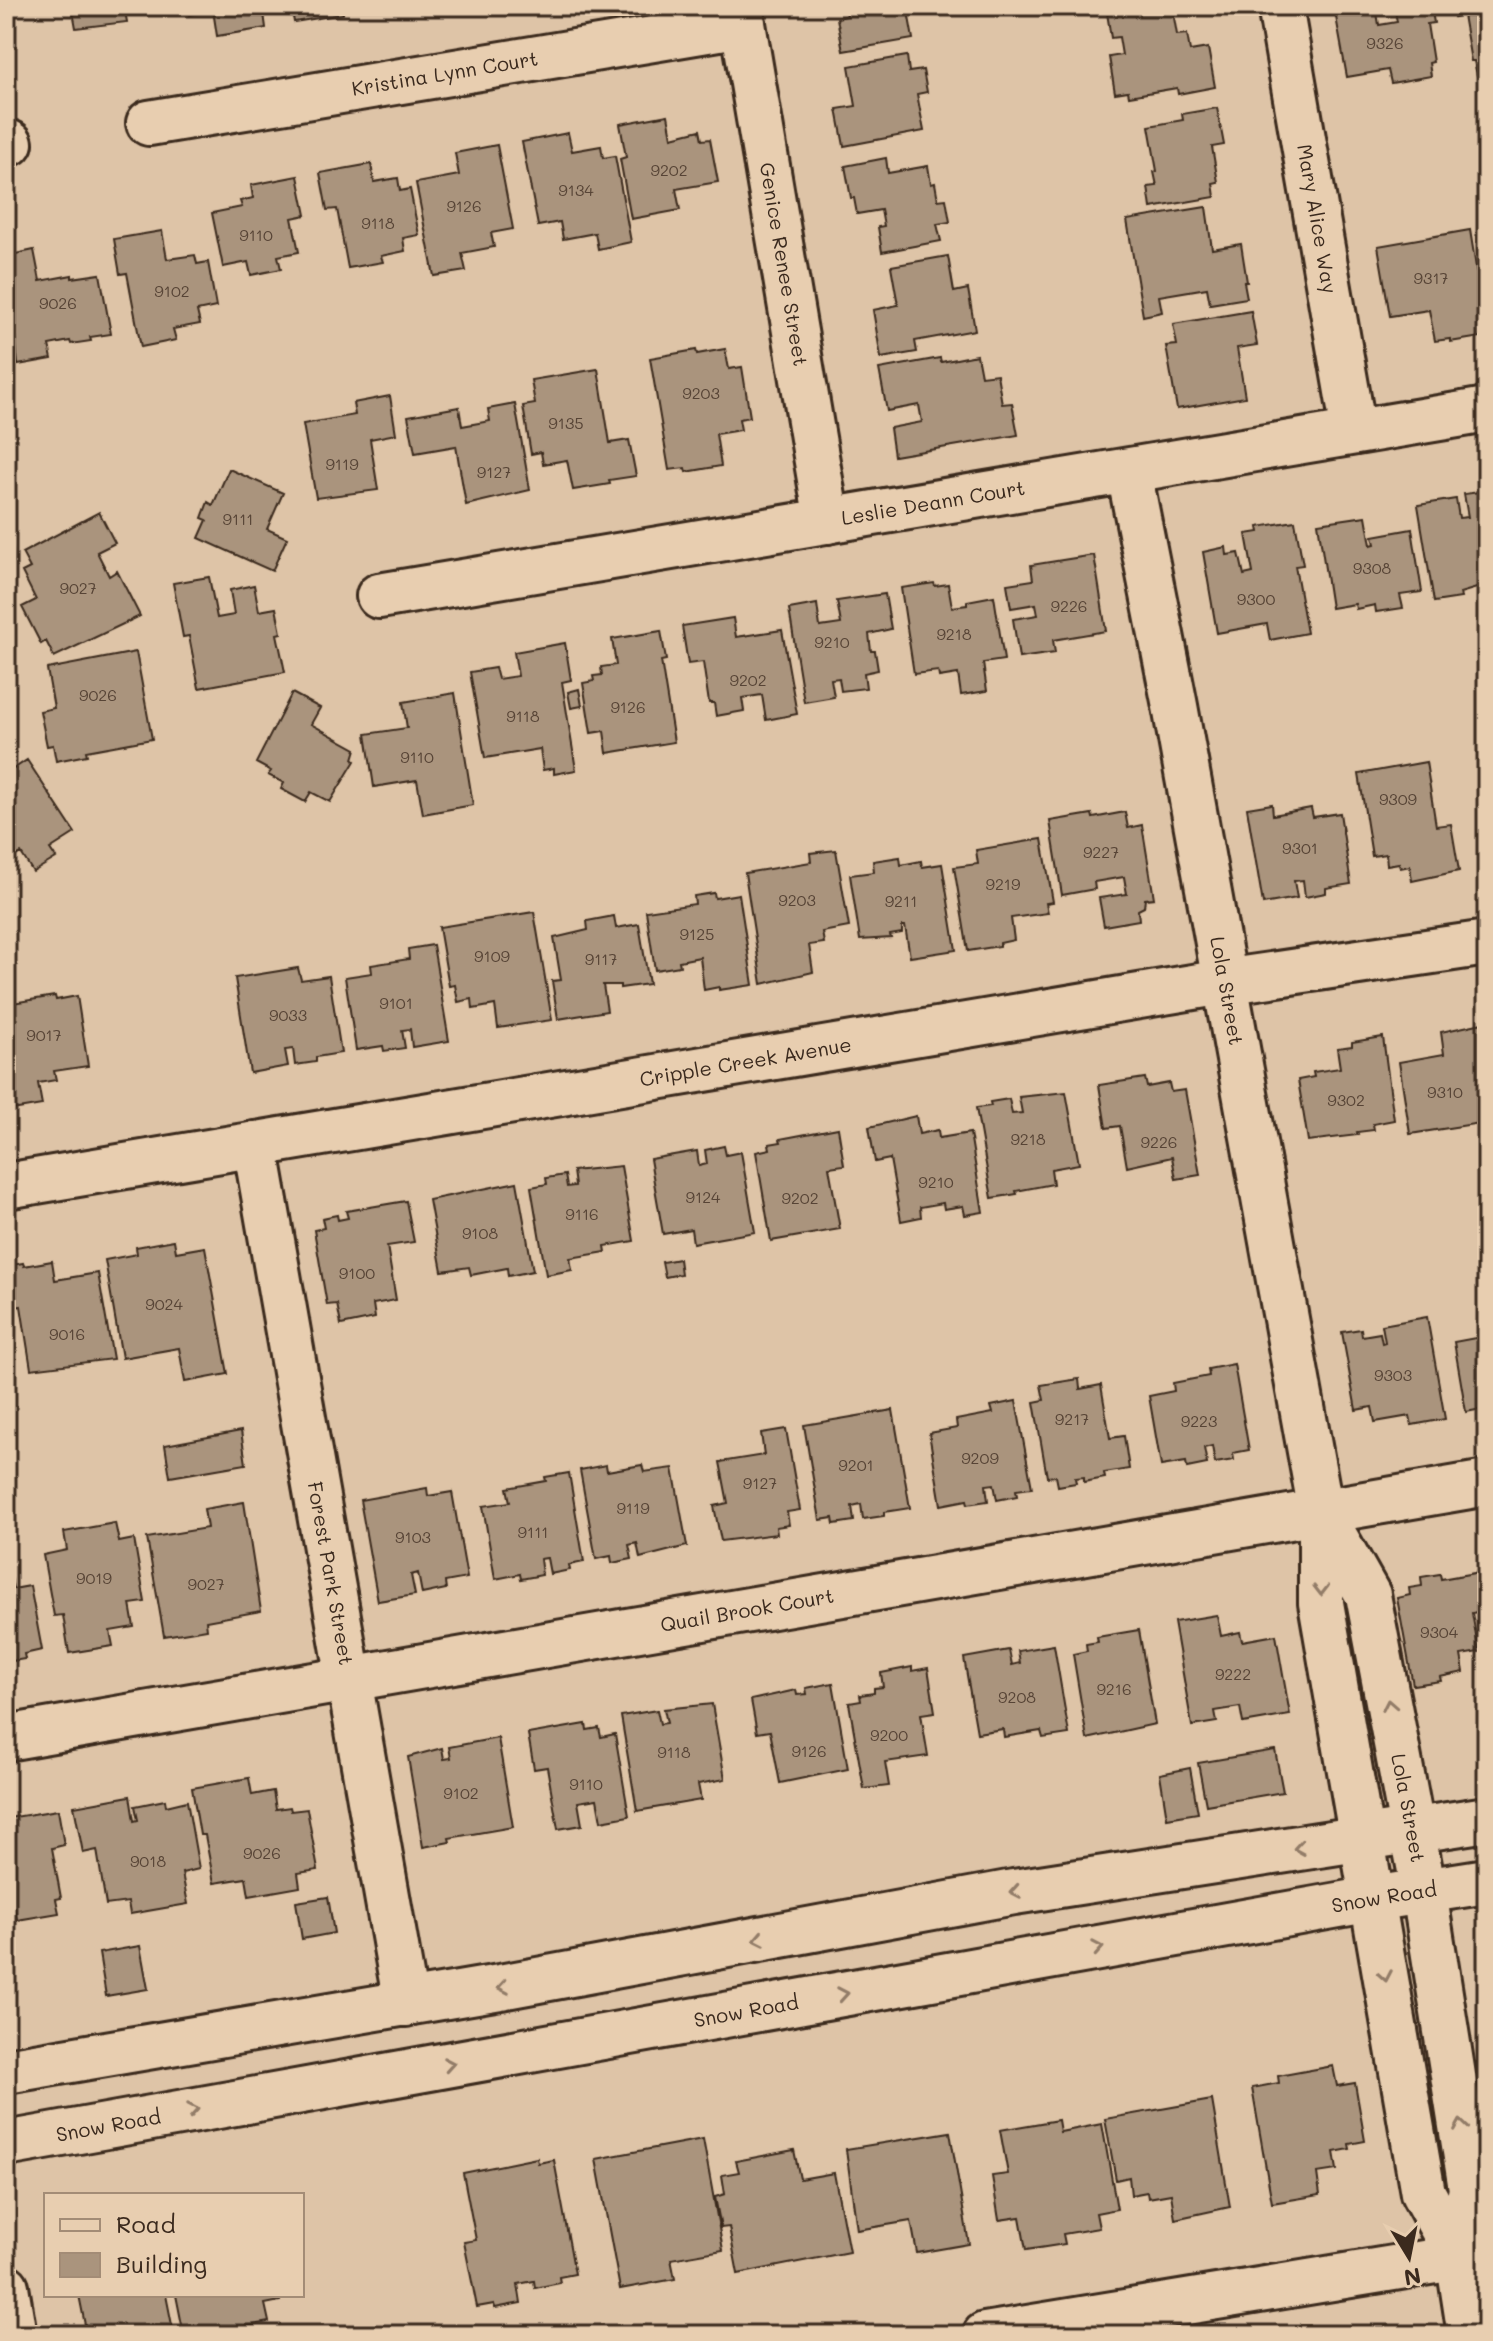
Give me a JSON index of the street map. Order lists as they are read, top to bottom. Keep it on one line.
{"streets":{"street":["Kristina Lynn Court","Mary Alice Way","Genice Renee Street","Leslie Deann Court","Lola Street","Cripple Creek Avenue","Forest Park Street","Quail Brook Court","Snow Road"]},"crossings":[["Kristina Lynn Court","Genice Renee Street"],["Mary Alice Way","Leslie Deann Court"],["Genice Renee Street","Leslie Deann Court"],["Leslie Deann Court","Lola Street"],["Lola Street","Cripple Creek Avenue"],["Lola Street","Quail Brook Court"],["Lola Street","Snow Road"],["Cripple Creek Avenue","Forest Park Street"],["Forest Park Street","Quail Brook Court"]],"house_numbers":["9326","9202","9134","9126","9118","9110","9317","9102","9026","9203","9135","9119","9127","9111","9308","9027","9300","9226","9218","9210","9202","9026","9126","9118","9110","9309","9301","9227","9219","9203","9211","9125","9109","9117","9101","9033","9017","9310","9302","9218","9226","9210","9124","9202","9116","9108","9100","9024","9016","9303","9217","9223","9209","9201","9127","9119","9111","9103","9019","9027","9304","9222","9216","9208","9200","9126","9118","9110","9102","9026","9018"],"legend":["Road","Building"],"north":"bottom"}
